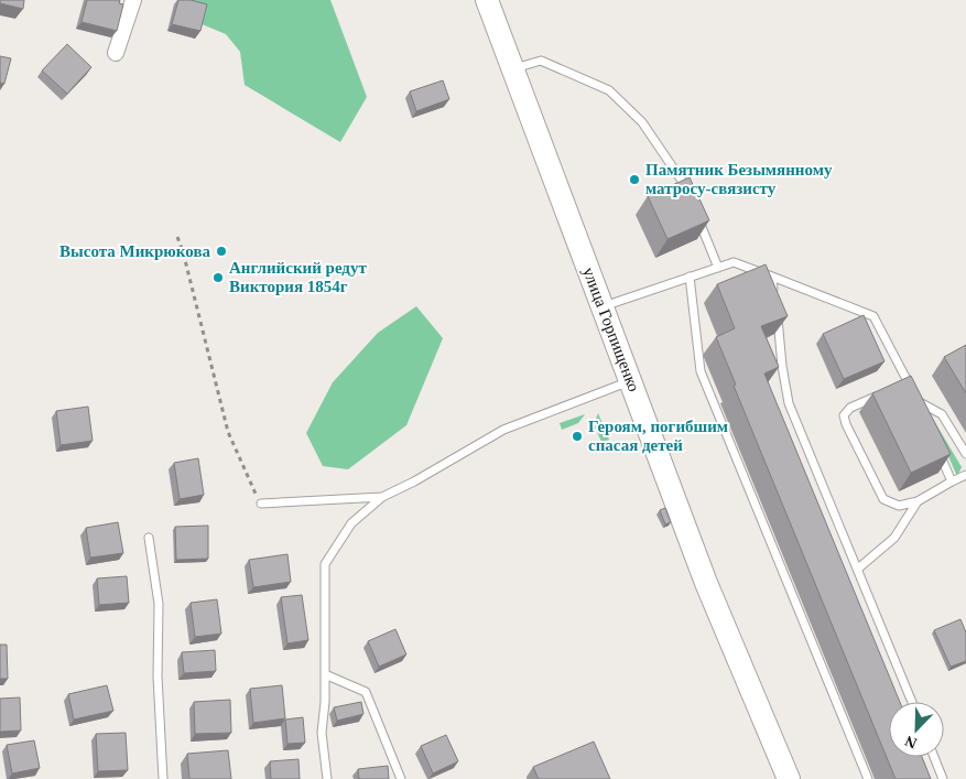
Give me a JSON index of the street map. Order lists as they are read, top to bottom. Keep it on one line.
{"streets":{"main road":["улица Горпищенко"]},"places":["Памятник Безымянному матросу-связисту","Высота Микрюкова","Английский редут Виктория 1854г","Героям, погибшим спасая детей"],"north":"bottom left"}
